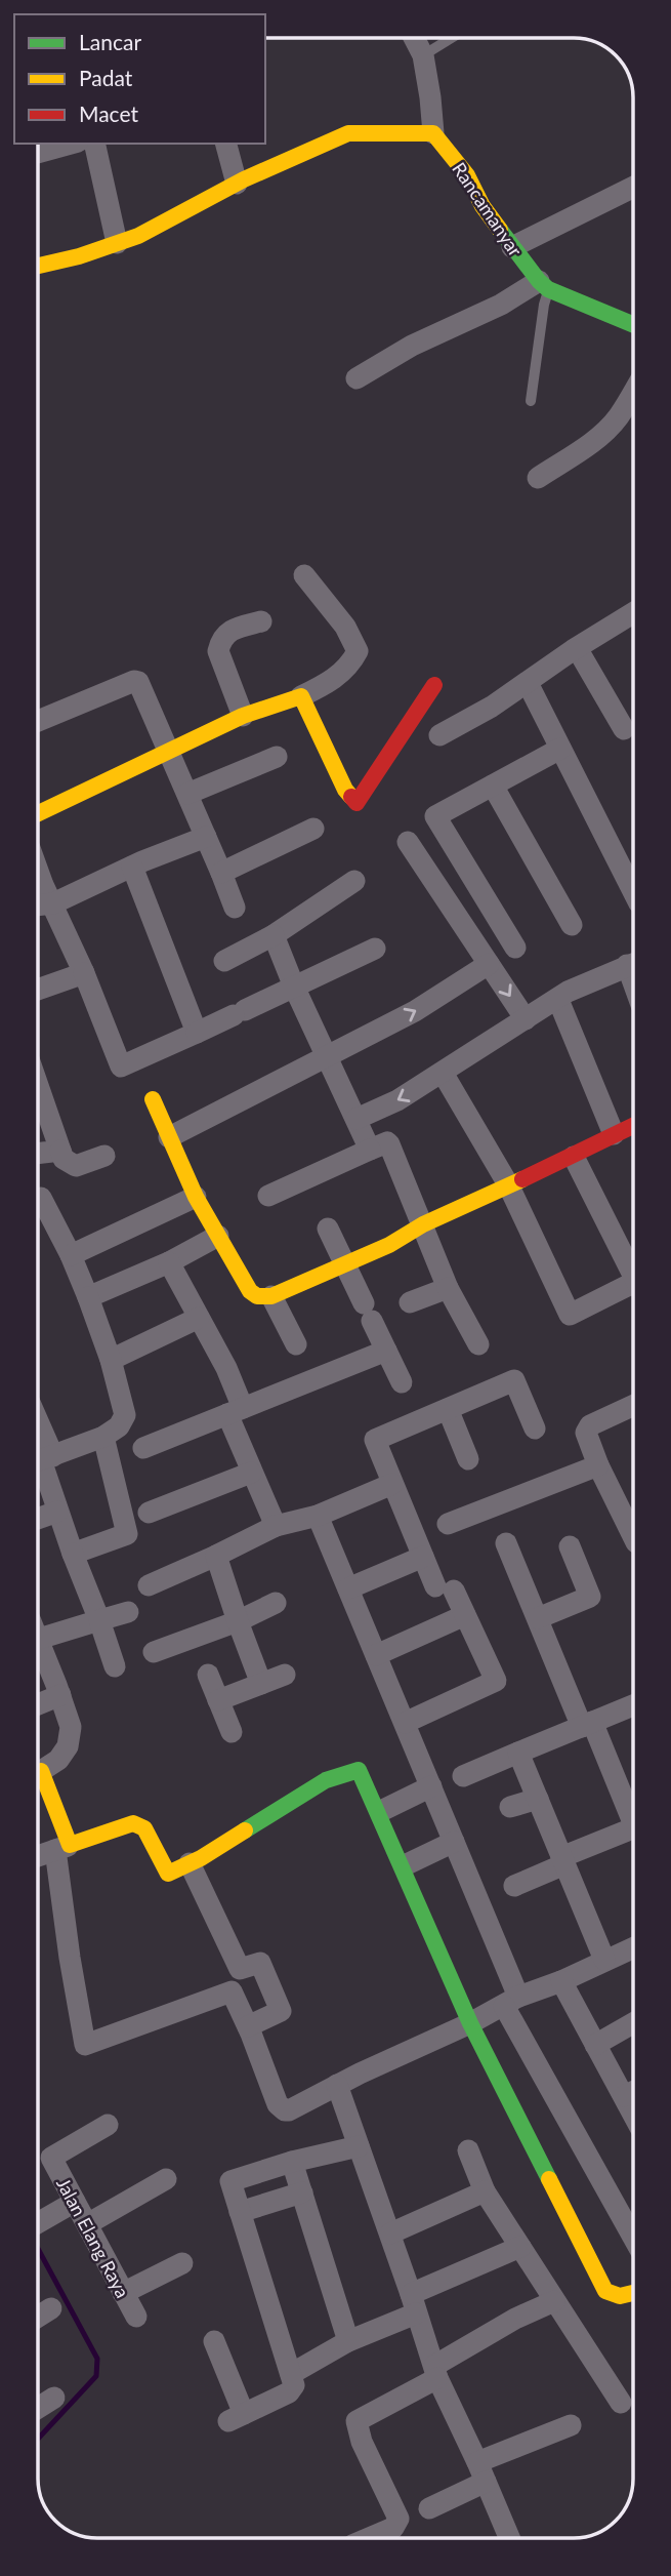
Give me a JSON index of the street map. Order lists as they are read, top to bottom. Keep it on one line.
{"streets":{"street":["Rancamanyar","Jalan Elang Raya"]},"legend":["Lancar","Padat","Macet"]}
